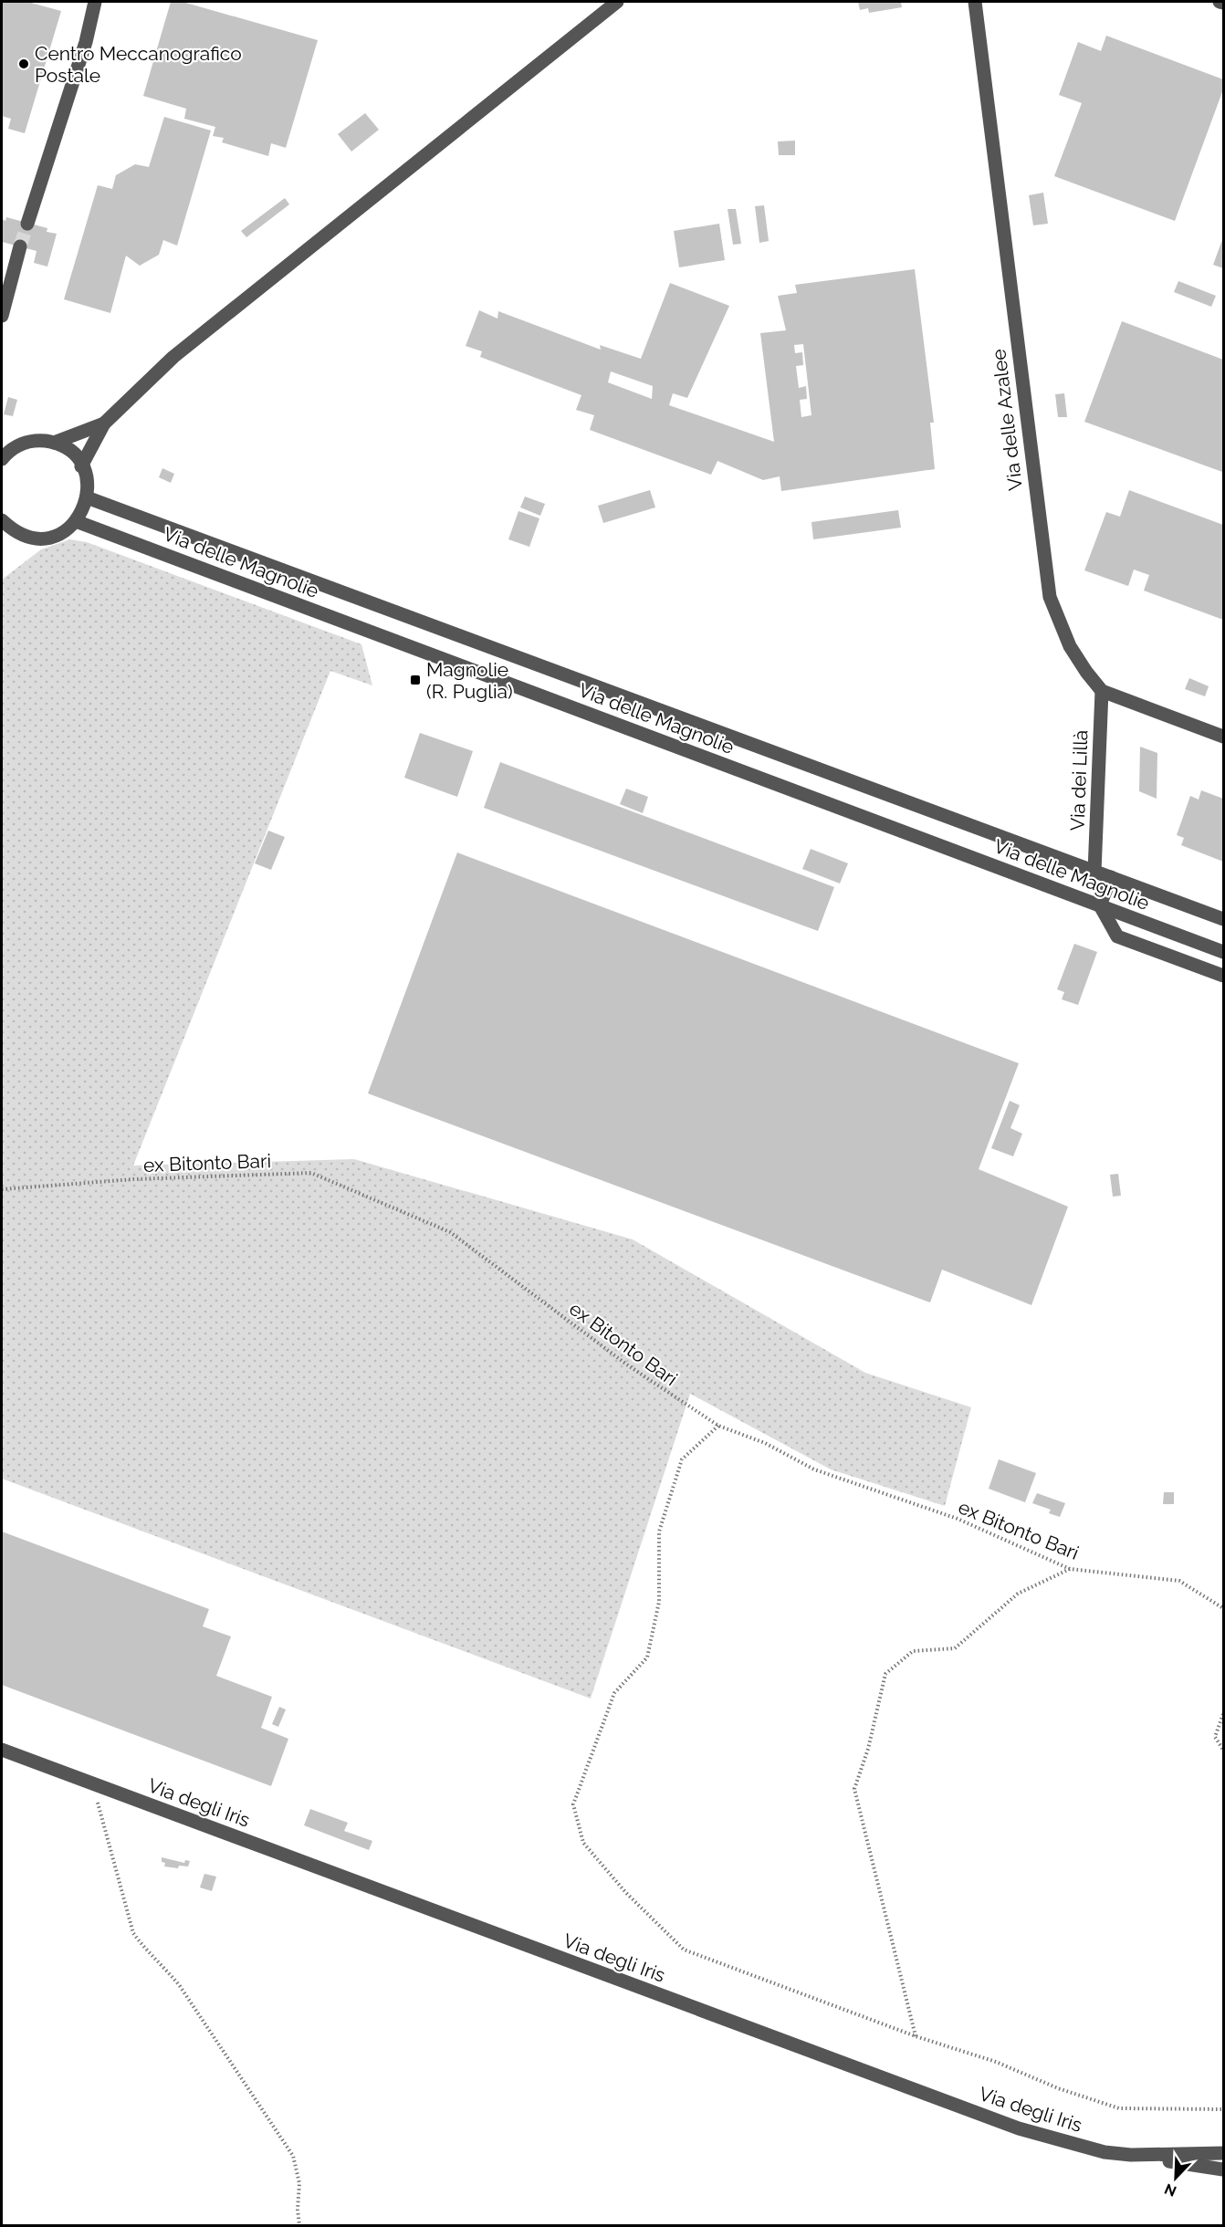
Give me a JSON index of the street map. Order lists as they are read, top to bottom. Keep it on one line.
{"streets":{"street":["Via delle Azalee","Via delle Magnolie","Via dei Lillà","Via degli Iris"],"path":["ex Bitonto Bari"]},"crossings":[["Via delle Azalee","Via dei Lillà"],["Via delle Magnolie","Via dei Lillà"]],"places":{"other":["Centro Meccanografico Postale"],"transit":["Magnolie (R. Puglia)"]},"north":"bottom left"}
